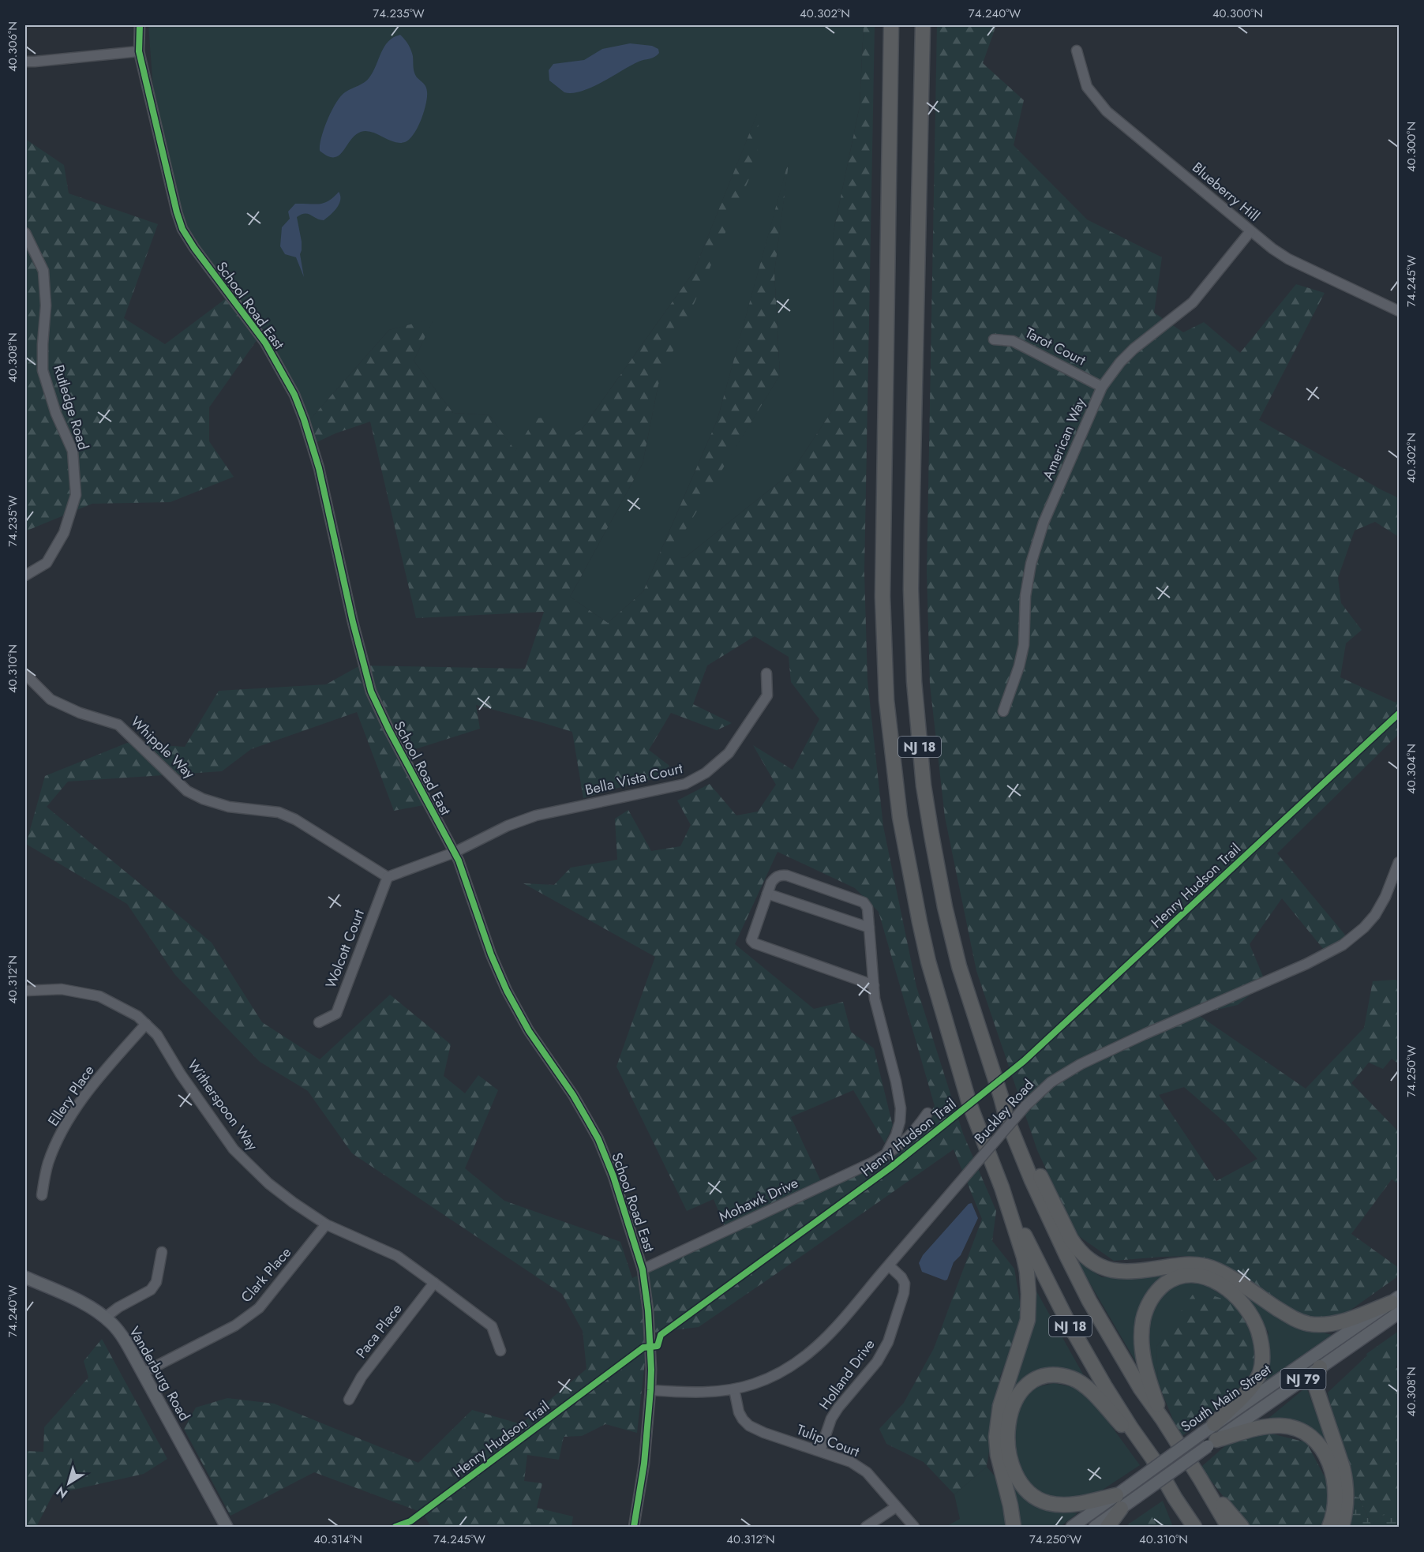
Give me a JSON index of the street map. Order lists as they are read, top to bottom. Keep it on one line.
{"streets":{"highway":["NJ 18"],"main road":["Vanderburg Road","NJ 79","South Main Street"],"street":["Blueberry Hill","School Road East","Tarot Court","Rutledge Road","American Way","Whipple Way","Bella Vista Court","Wolcott Court","Ellery Place","Witherspoon Way","Buckley Road","Mohawk Drive","Clark Place","Paca Place","Holland Drive","Tulip Court"],"cycle path":["Henry Hudson Trail"]},"crossings":[["Blueberry Hill","American Way"],["School Road East","Bella Vista Court"],["School Road East","Buckley Road"],["School Road East","Mohawk Drive"],["Tarot Court","American Way"],["Whipple Way","Bella Vista Court"],["Whipple Way","Wolcott Court"],["Bella Vista Court","Wolcott Court"],["Ellery Place","Witherspoon Way"],["Witherspoon Way","Clark Place"],["Witherspoon Way","Paca Place"],["Buckley Road","Holland Drive"],["Buckley Road","Tulip Court"],["Clark Place","Vanderburg Road"],["Holland Drive","Tulip Court"]],"north":"bottom left","coordinates":["74.235°W","40.302°N","74.240°W","40.300°N","40.306°N","74.245°W","40.308°N","40.310°N","40.304°N","40.312°N","74.250°W","40.314°N"]}
